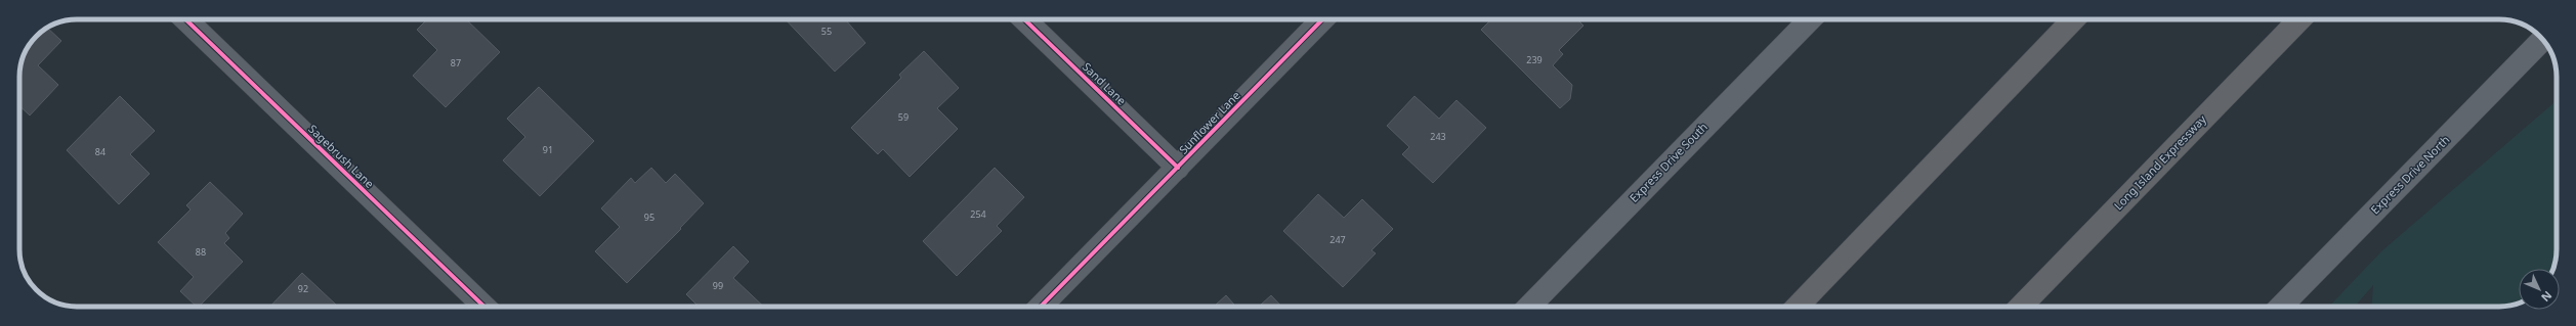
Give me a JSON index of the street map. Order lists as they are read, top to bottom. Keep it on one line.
{"streets":{"highway":["Long Island Expressway"],"main road":["Express Drive South","Express Drive North"],"street":["Sand Lane","Sunflower Lane","Sagebrush Lane"]},"crossings":[["Sand Lane","Sunflower Lane"]],"house_numbers":["55","239","87","59","243","91","84","254","95","247","88","99","92"],"north":"bottom right"}
